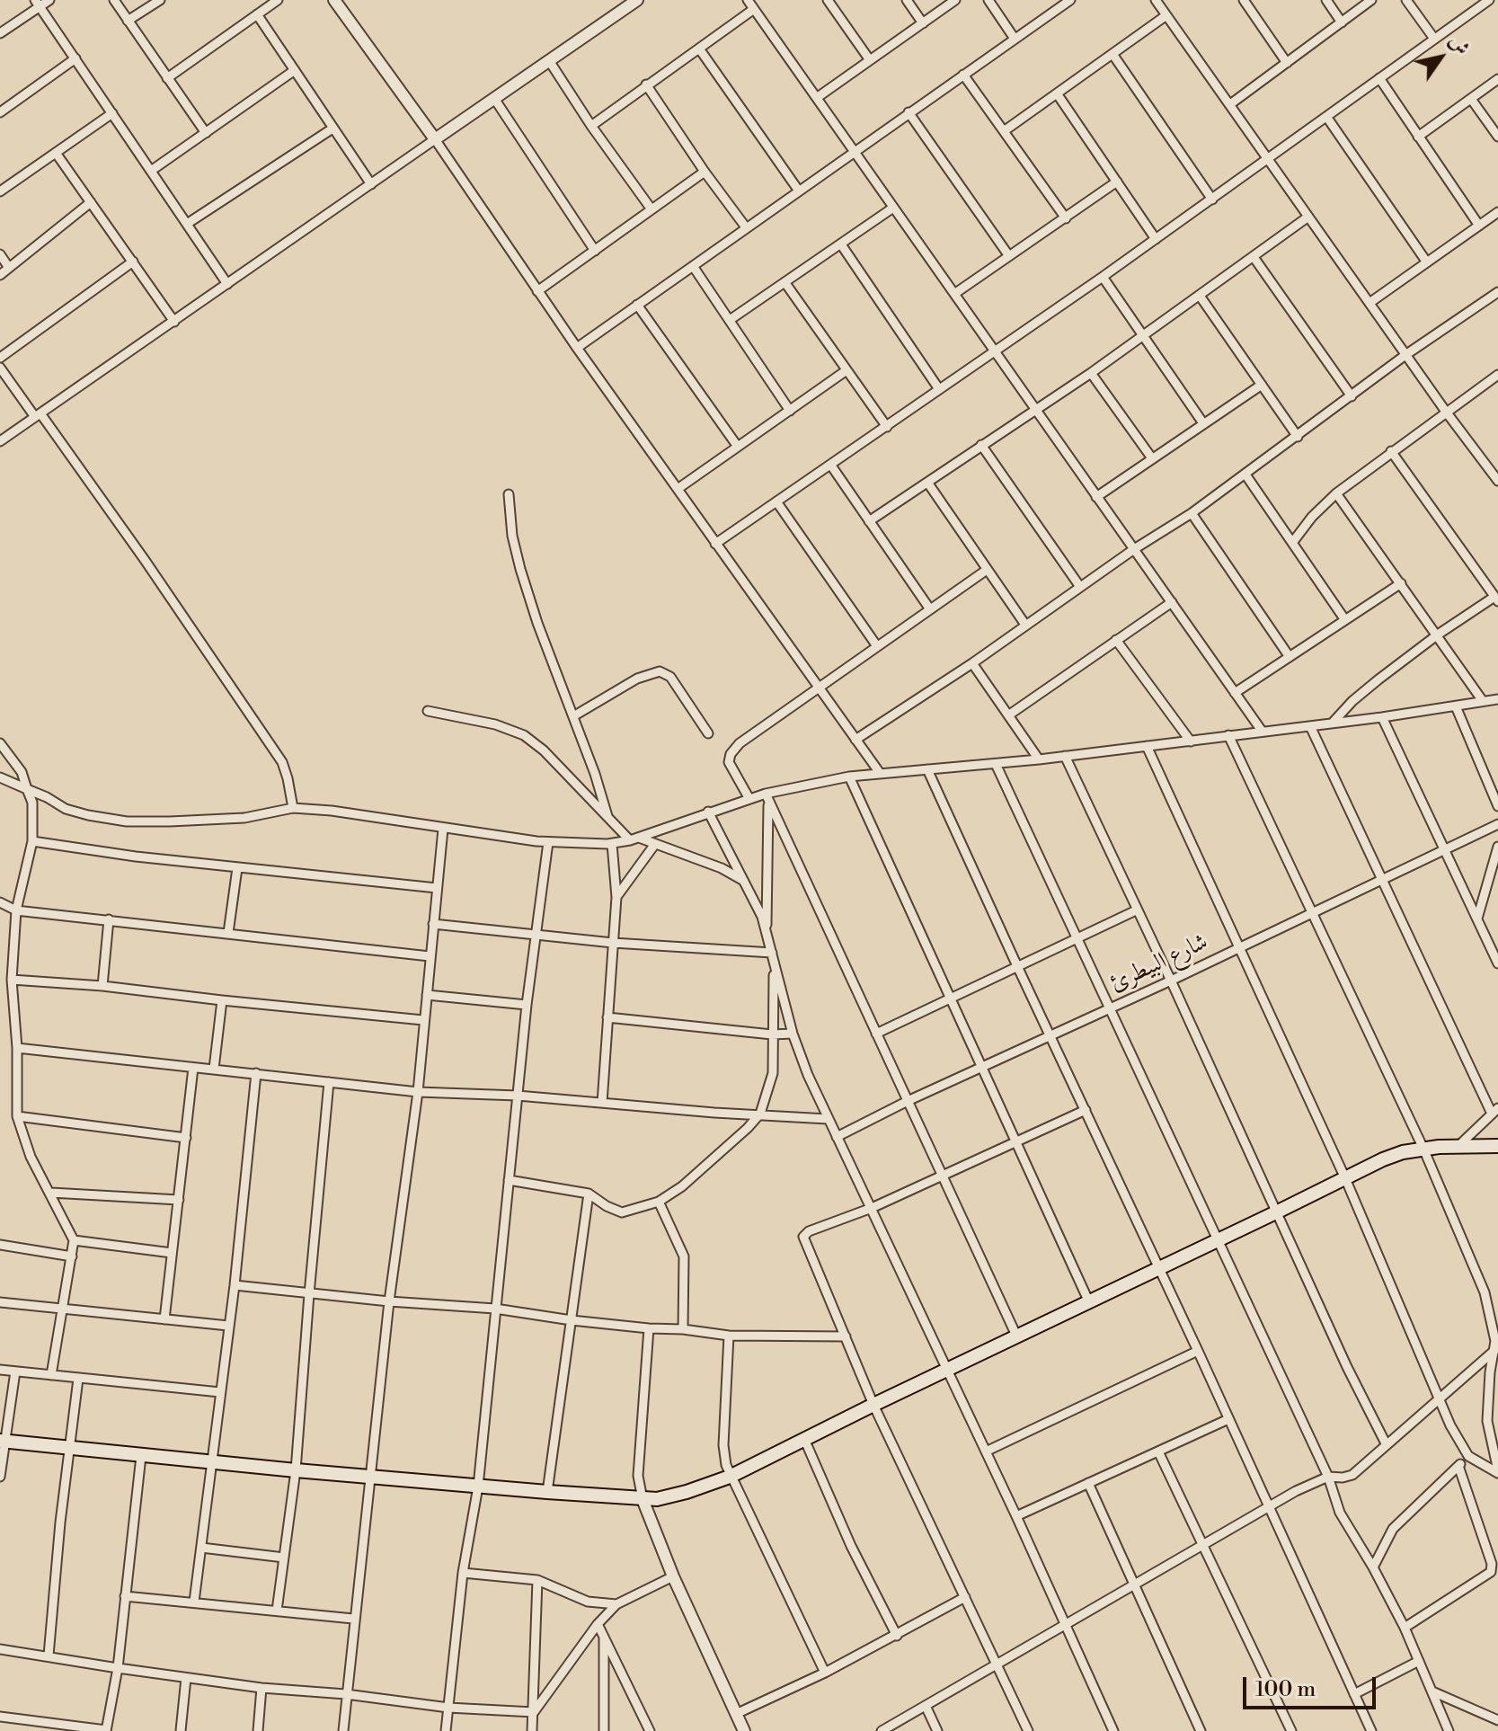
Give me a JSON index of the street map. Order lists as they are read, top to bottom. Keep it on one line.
{"streets":{"street":["شارع البيطرئ"]},"scale_bar":"100 m","north":"top right"}
